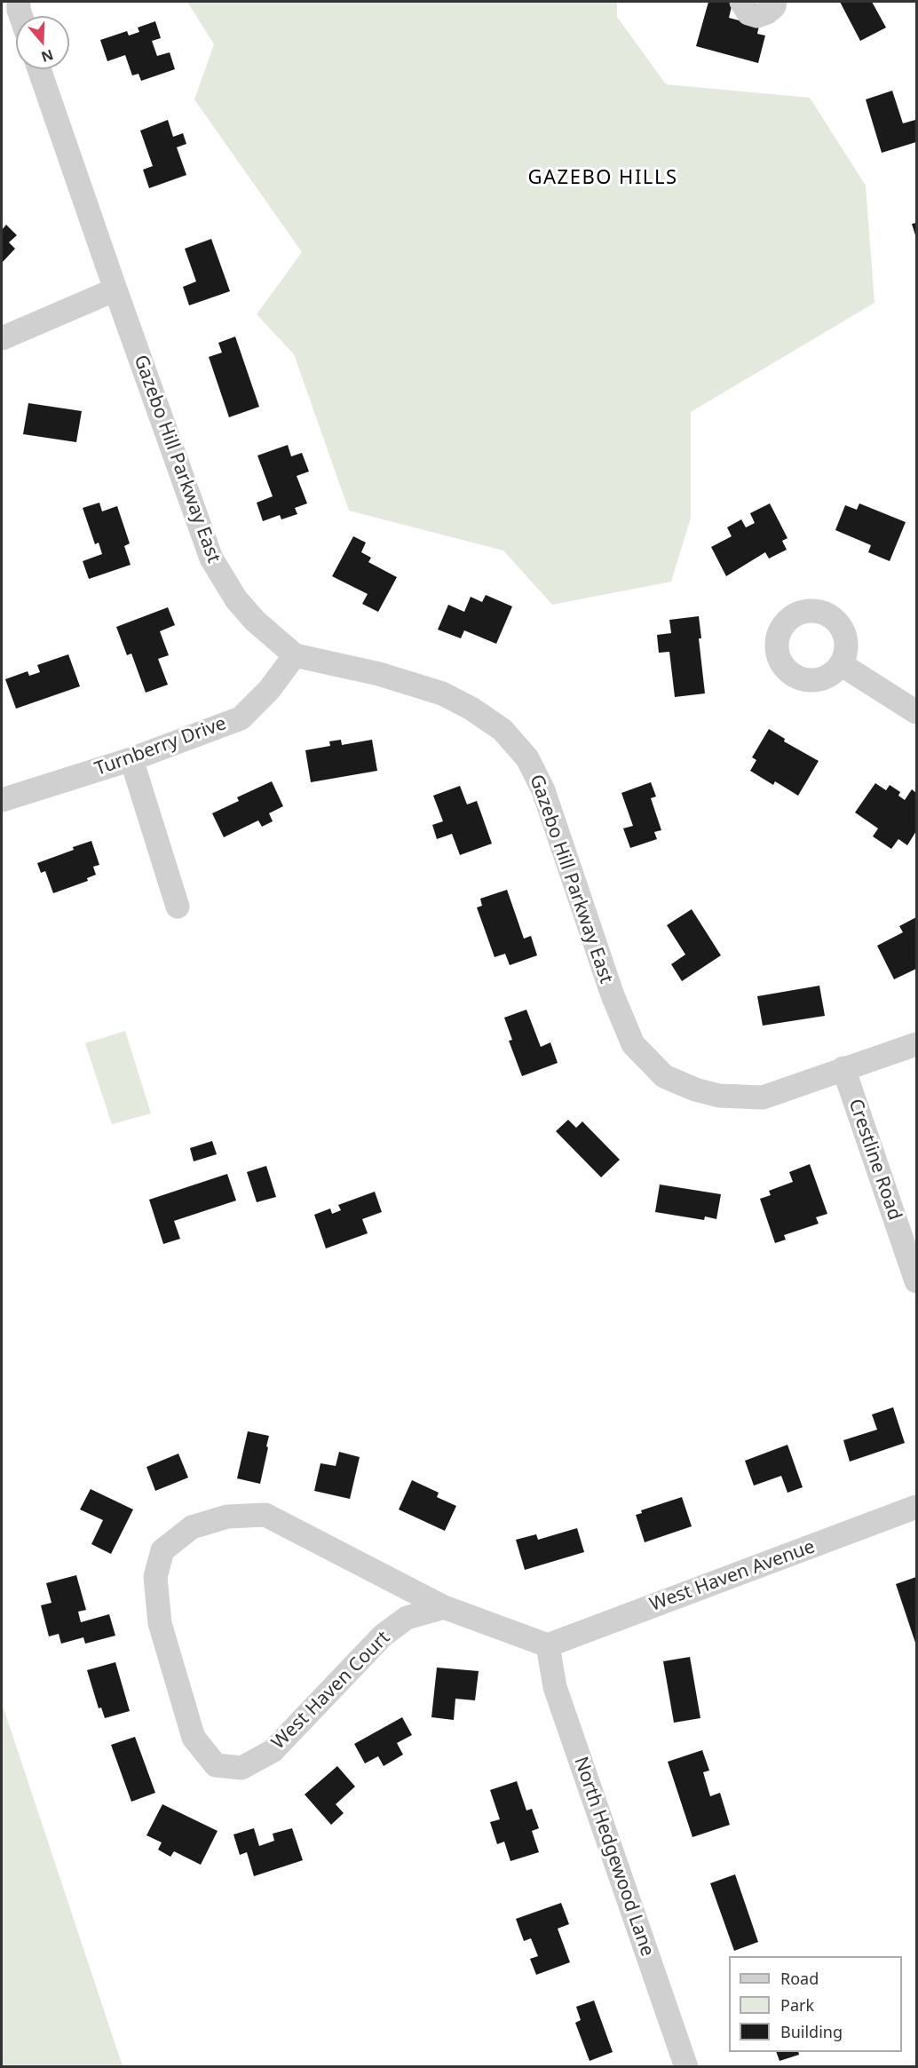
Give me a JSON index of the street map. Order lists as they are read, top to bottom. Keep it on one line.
{"streets":{"street":["Gazebo Hill Parkway East","Turnberry Drive","Crestline Road","West Haven Avenue","West Haven Court","North Hedgewood Lane"]},"crossings":[["Gazebo Hill Parkway East","Turnberry Drive"],["Gazebo Hill Parkway East","Crestline Road"],["West Haven Avenue","West Haven Court"],["West Haven Avenue","North Hedgewood Lane"],["West Haven Court","North Hedgewood Lane"]],"districts":["GAZEBO HILLS"],"legend":["Road","Park","Building"],"north":"bottom"}
